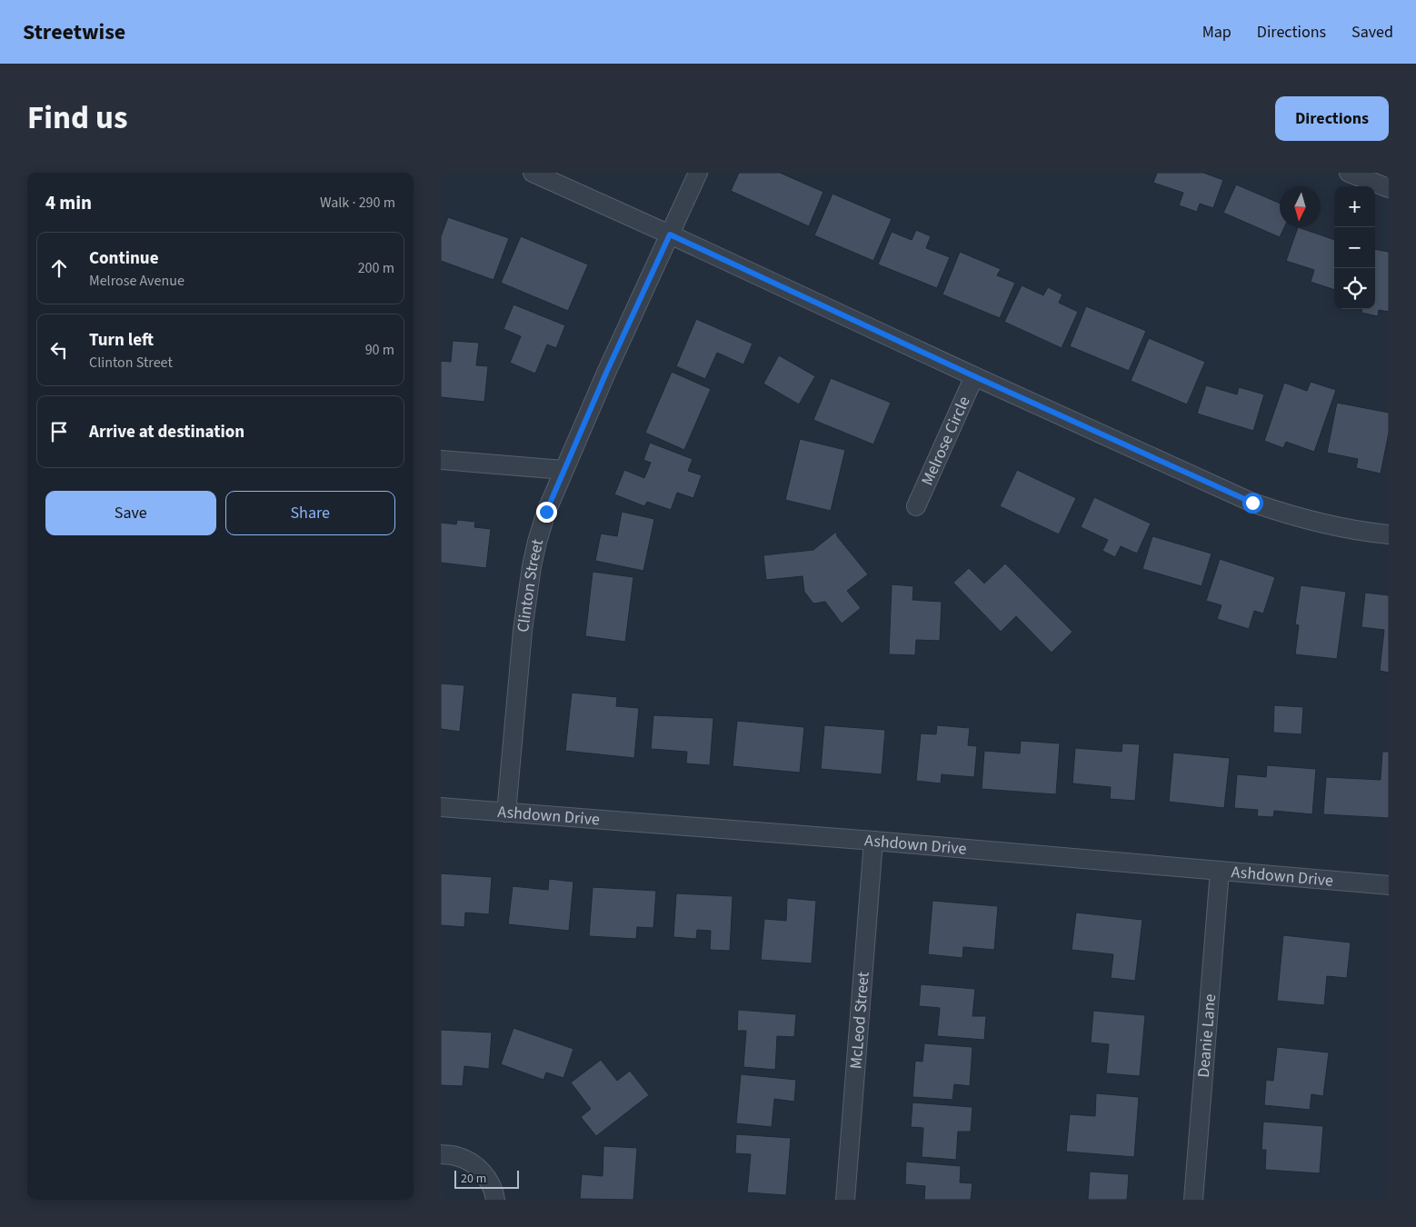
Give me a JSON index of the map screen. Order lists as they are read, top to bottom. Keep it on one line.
{"streets":{"street":["Melrose Circle","Clinton Street","Ashdown Drive","McLeod Street","Deanie Lane"]},"crossings":[["Clinton Street","Ashdown Drive"],["Ashdown Drive","McLeod Street"],["Ashdown Drive","Deanie Lane"]],"scale_bar":"20 m","north":"bottom","page":{"header":"Streetwise","nav":["Map","Directions","Saved"],"title":"Find us","buttons":["Directions",["Save","Share"]],"heading":["4 min","Walk · 290 m"],"map_buttons":["+","−"],"list":[["Continue","Melrose Avenue","200 m"],["Turn left","Clinton Street","90 m"],"Arrive at destination"],"scale":"20 m"}}
